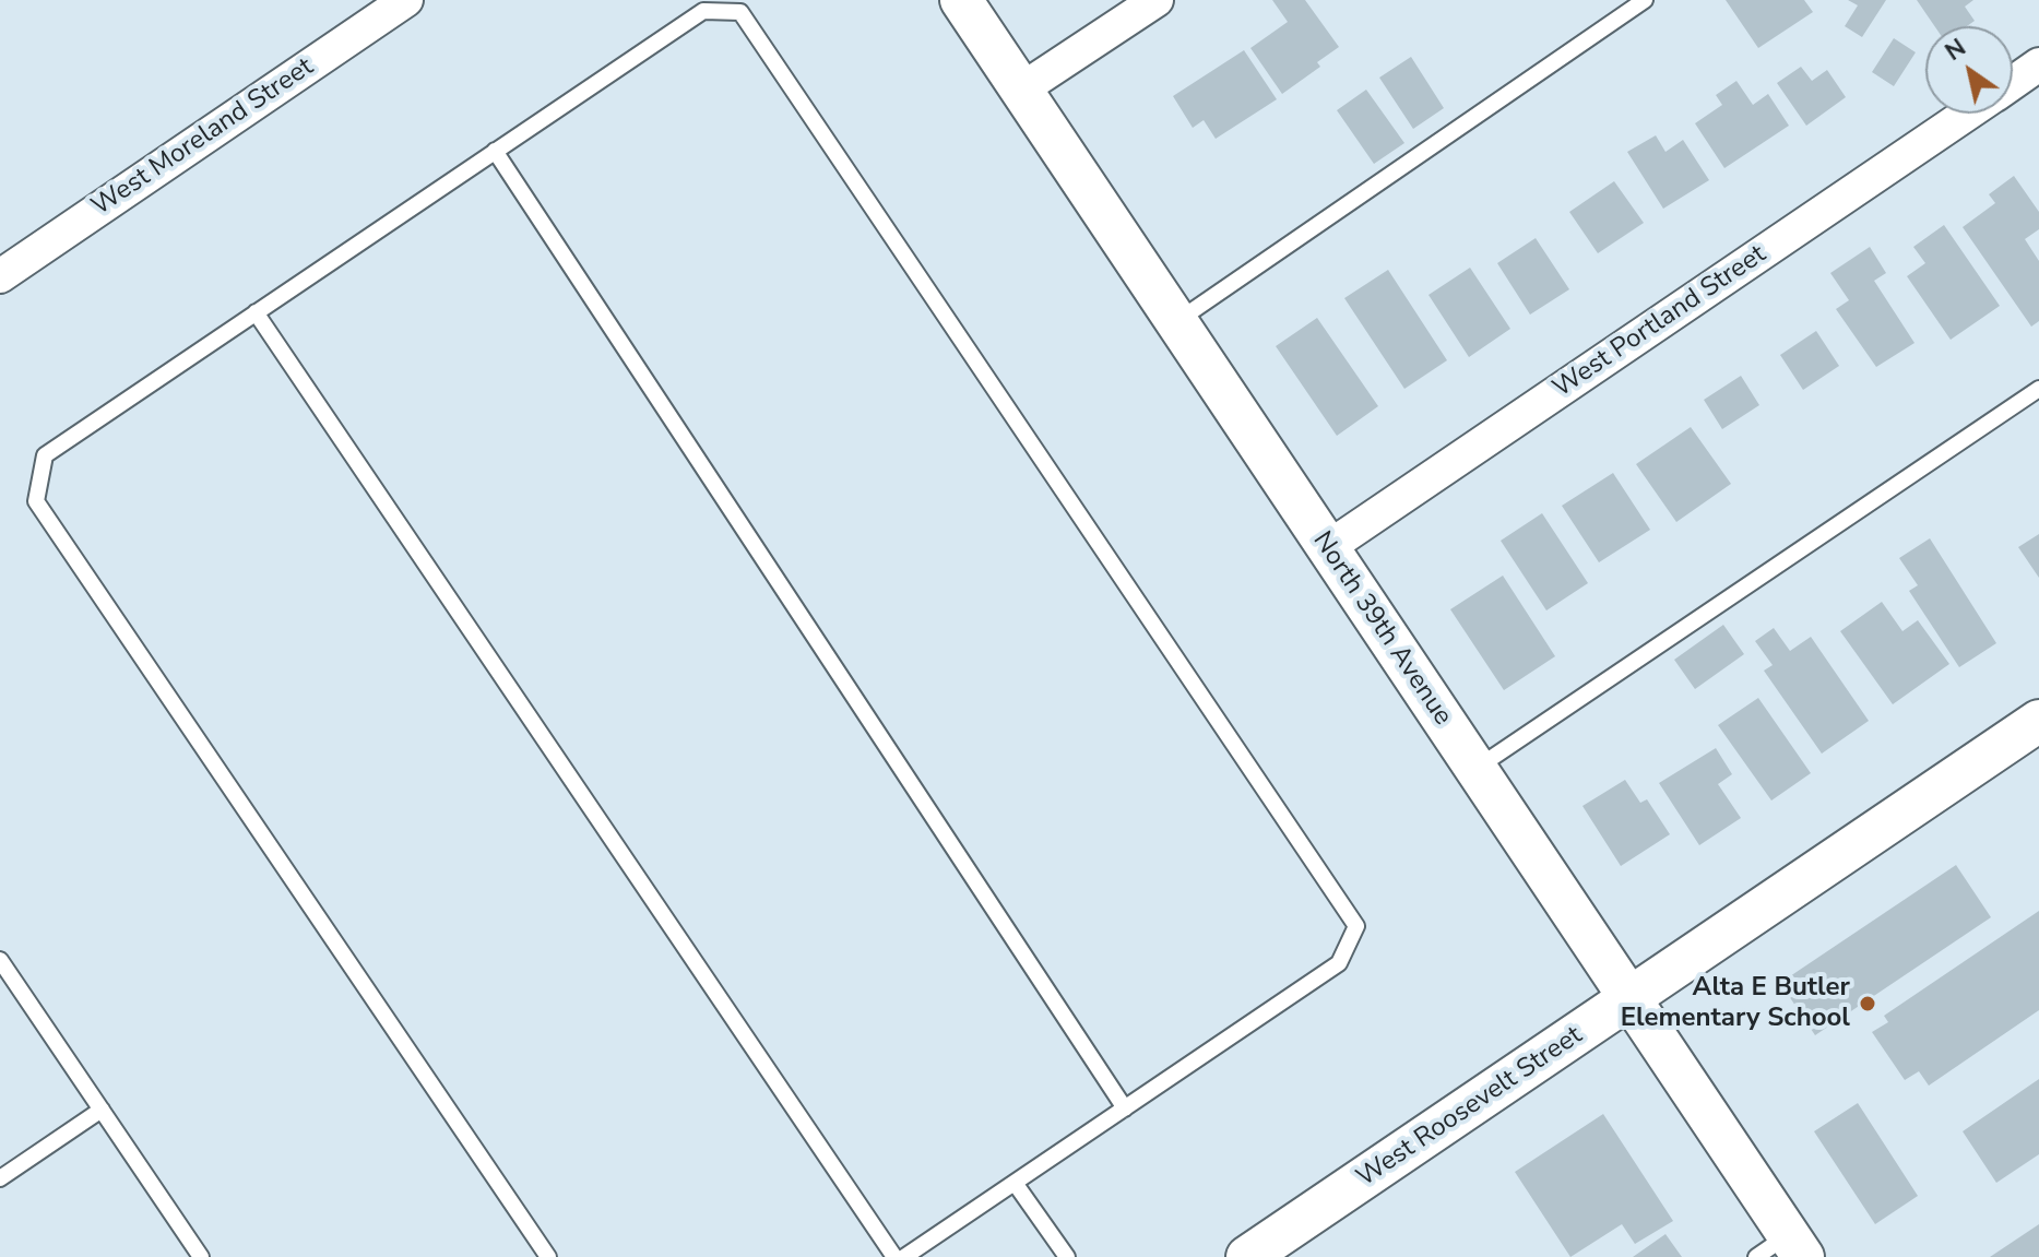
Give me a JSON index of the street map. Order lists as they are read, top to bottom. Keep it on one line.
{"streets":{"street":["West Moreland Street","West Portland Street","North 39th Avenue","West Roosevelt Street"]},"crossings":[["West Portland Street","North 39th Avenue"],["North 39th Avenue","West Roosevelt Street"]],"places":["Alta E Butler Elementary School"],"north":"top left"}
